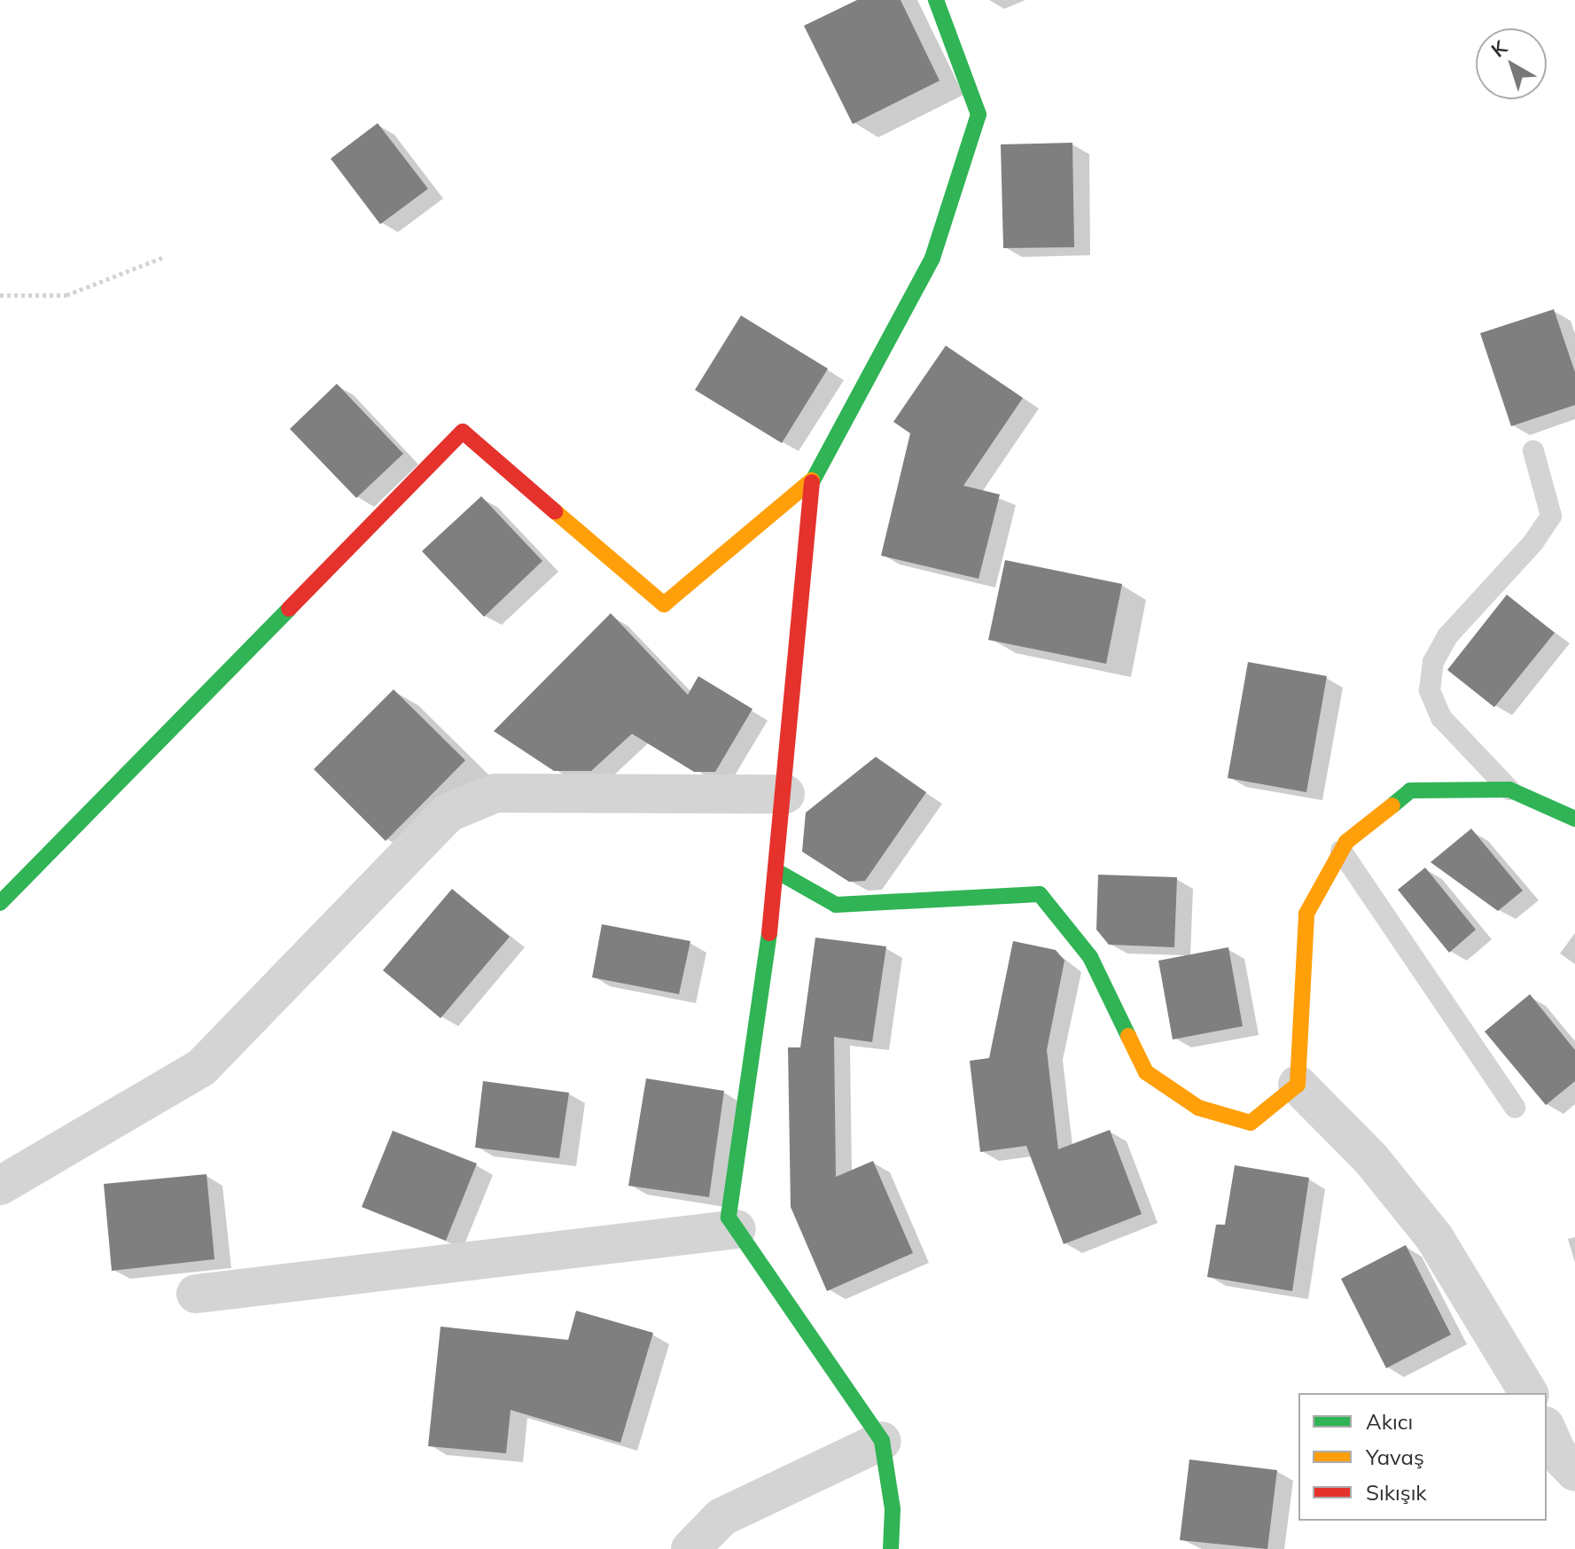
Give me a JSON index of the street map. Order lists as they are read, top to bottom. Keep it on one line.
{"legend":["Akıcı","Yavaş","Sıkışık"],"north":"top left"}
